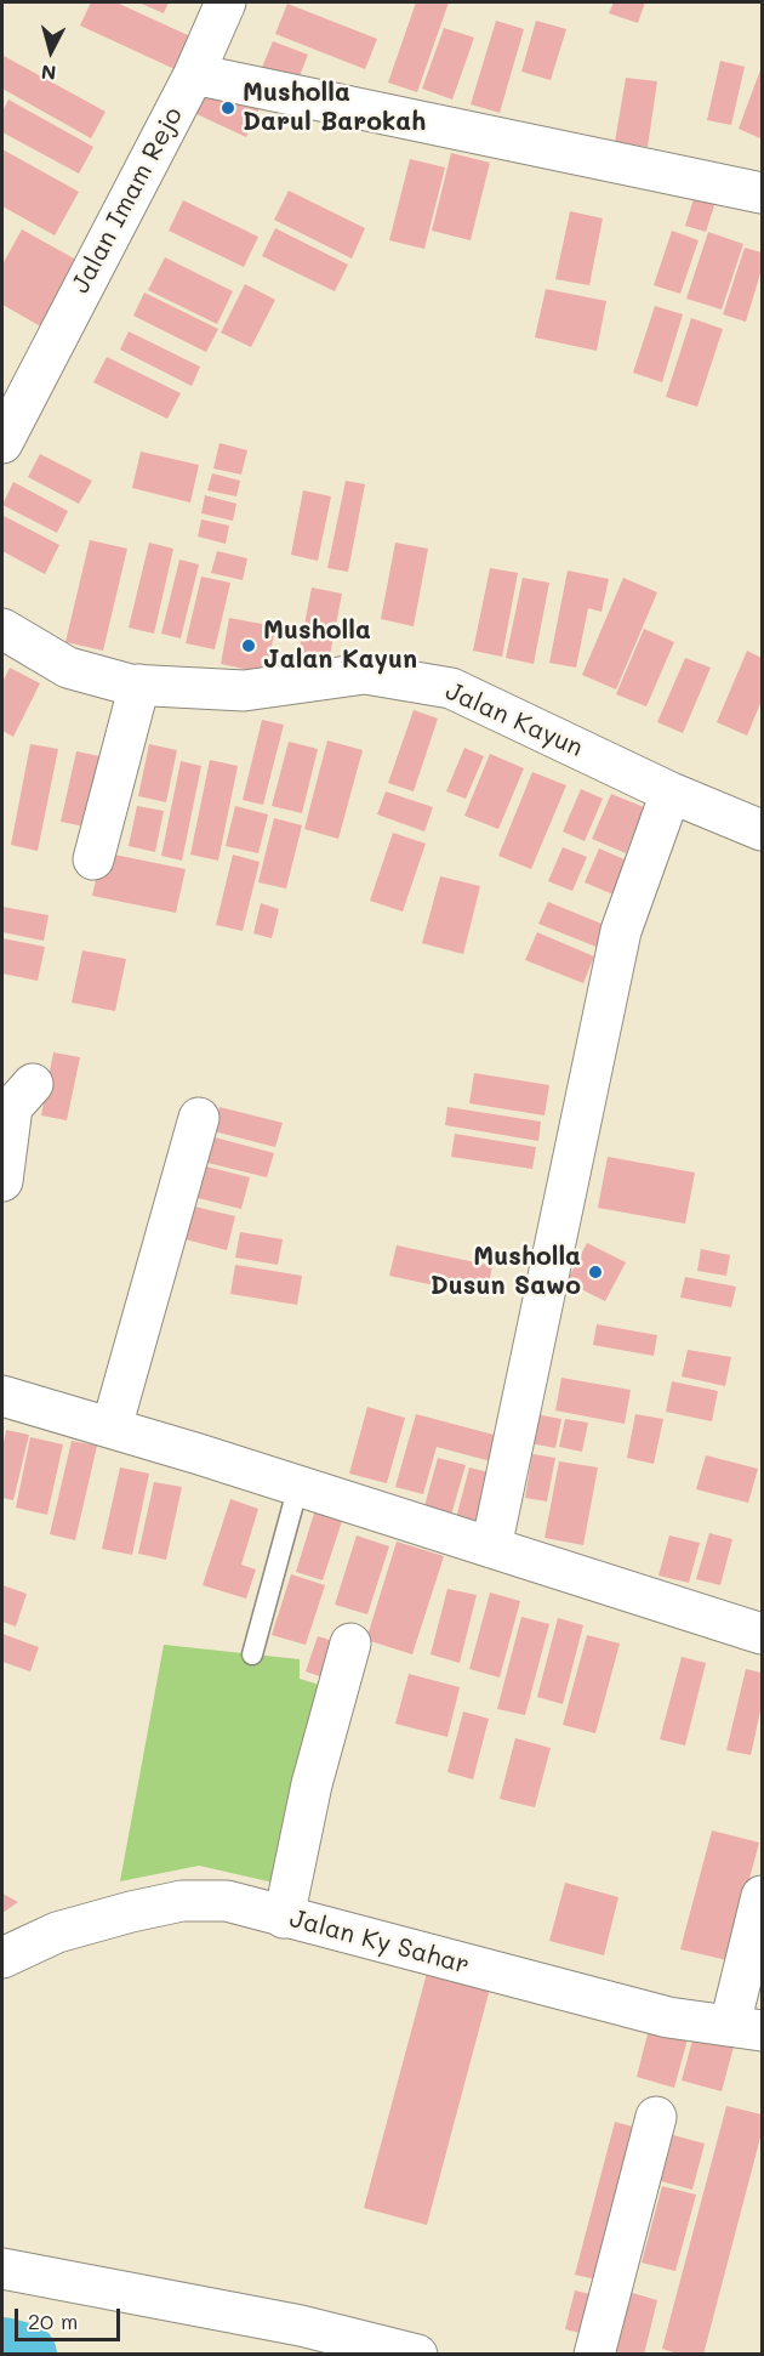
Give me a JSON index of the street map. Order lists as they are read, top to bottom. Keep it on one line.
{"streets":{"street":["Jalan Imam Rejo","Jalan Kayun","Jalan Ky Sahar"]},"places":["Musholla Darul Barokah","Musholla Jalan Kayun","Musholla Dusun Sawo"],"scale_bar":"20 m","north":"bottom"}
